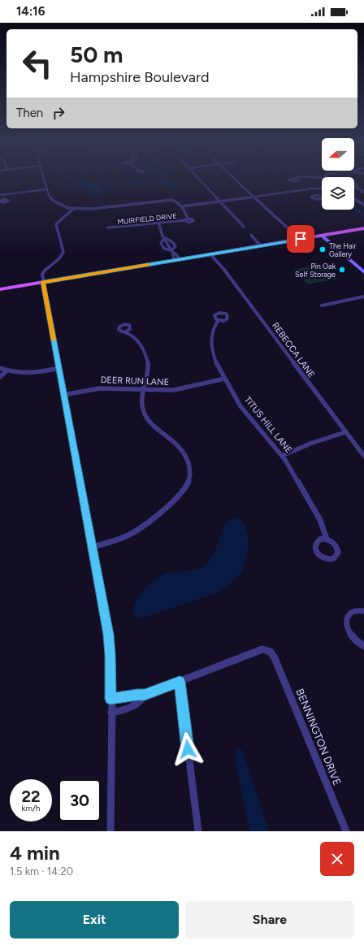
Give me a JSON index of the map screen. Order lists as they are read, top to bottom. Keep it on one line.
{"streets":{"street":["MUIRFIELD DRIVE","REBECCA LANE","DEER RUN LANE","TITUS HILL LANE","BENNINGTON DRIVE"]},"crossings":[["DEER RUN LANE","TITUS HILL LANE"]],"places":["The Hair Gallery","Pin Oak Self Storage"],"north":"left","page":{"status":"14:16","turn":["50 m","Hampshire Boulevard"],"then":"Then","speed":"22 km/h","limit":"30","heading":["4 min","1.5 km · 14:20"],"buttons":["Exit","Share"]}}
